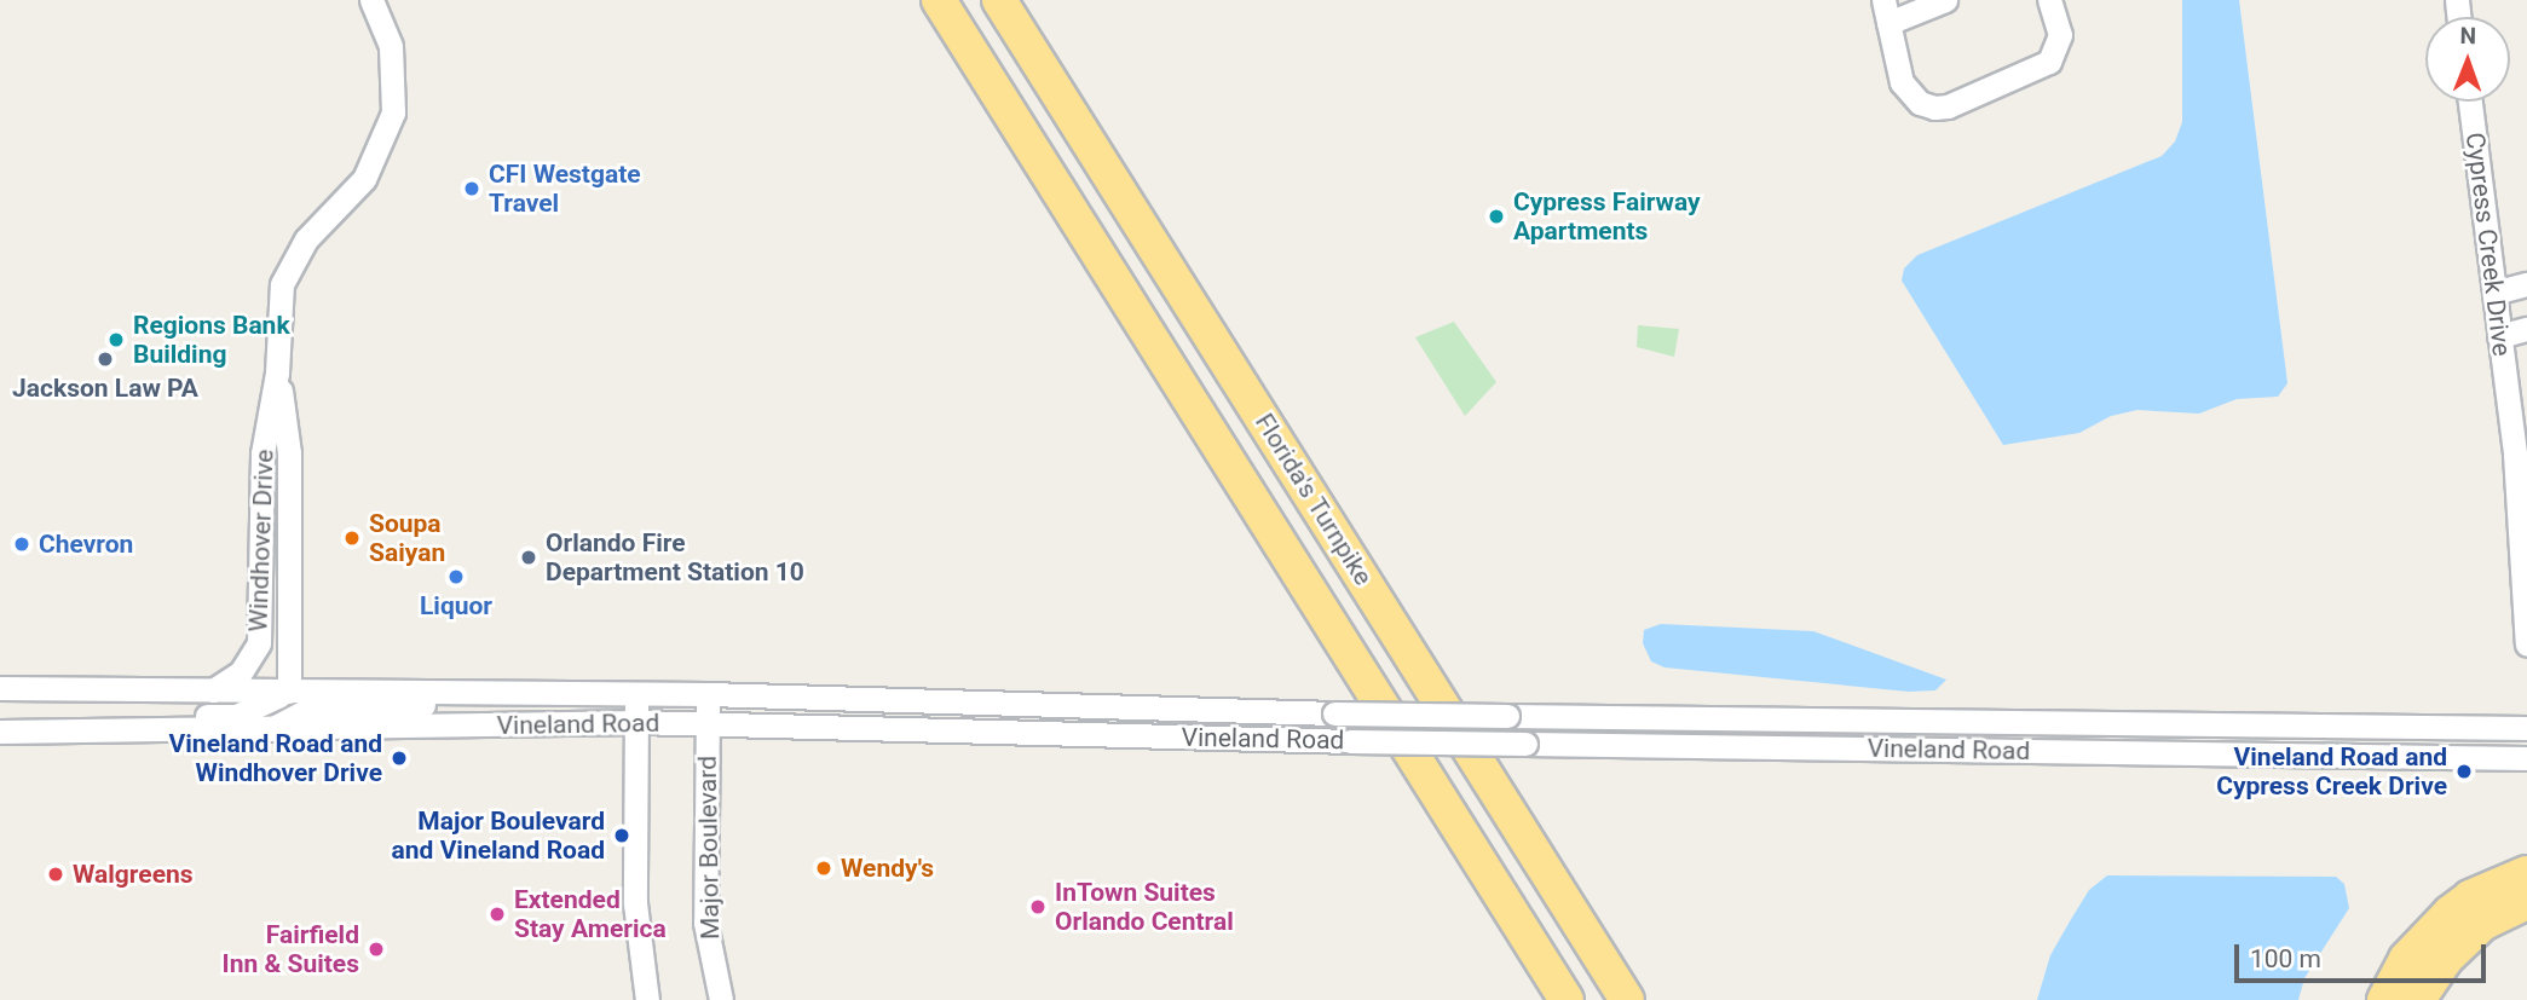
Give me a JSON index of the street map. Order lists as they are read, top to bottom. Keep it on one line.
{"streets":{"highway":["Florida's Turnpike"],"street":["Cypress Creek Drive","Windhover Drive","Vineland Road","Major Boulevard"]},"crossings":[["Windhover Drive","Vineland Road"],["Vineland Road","Major Boulevard"]],"places":["CFI Westgate Travel","Cypress Fairway Apartments","Regions Bank Building","Jackson Law PA","Soupa Saiyan","Chevron","Orlando Fire Department Station 10","Liquor","Vineland Road and Windhover Drive","Vineland Road and Cypress Creek Drive","Major Boulevard and Vineland Road","Wendy's","Walgreens","InTown Suites Orlando Central","Extended Stay America","Fairfield Inn & Suites"],"scale_bar":"100 m","north":"top"}
